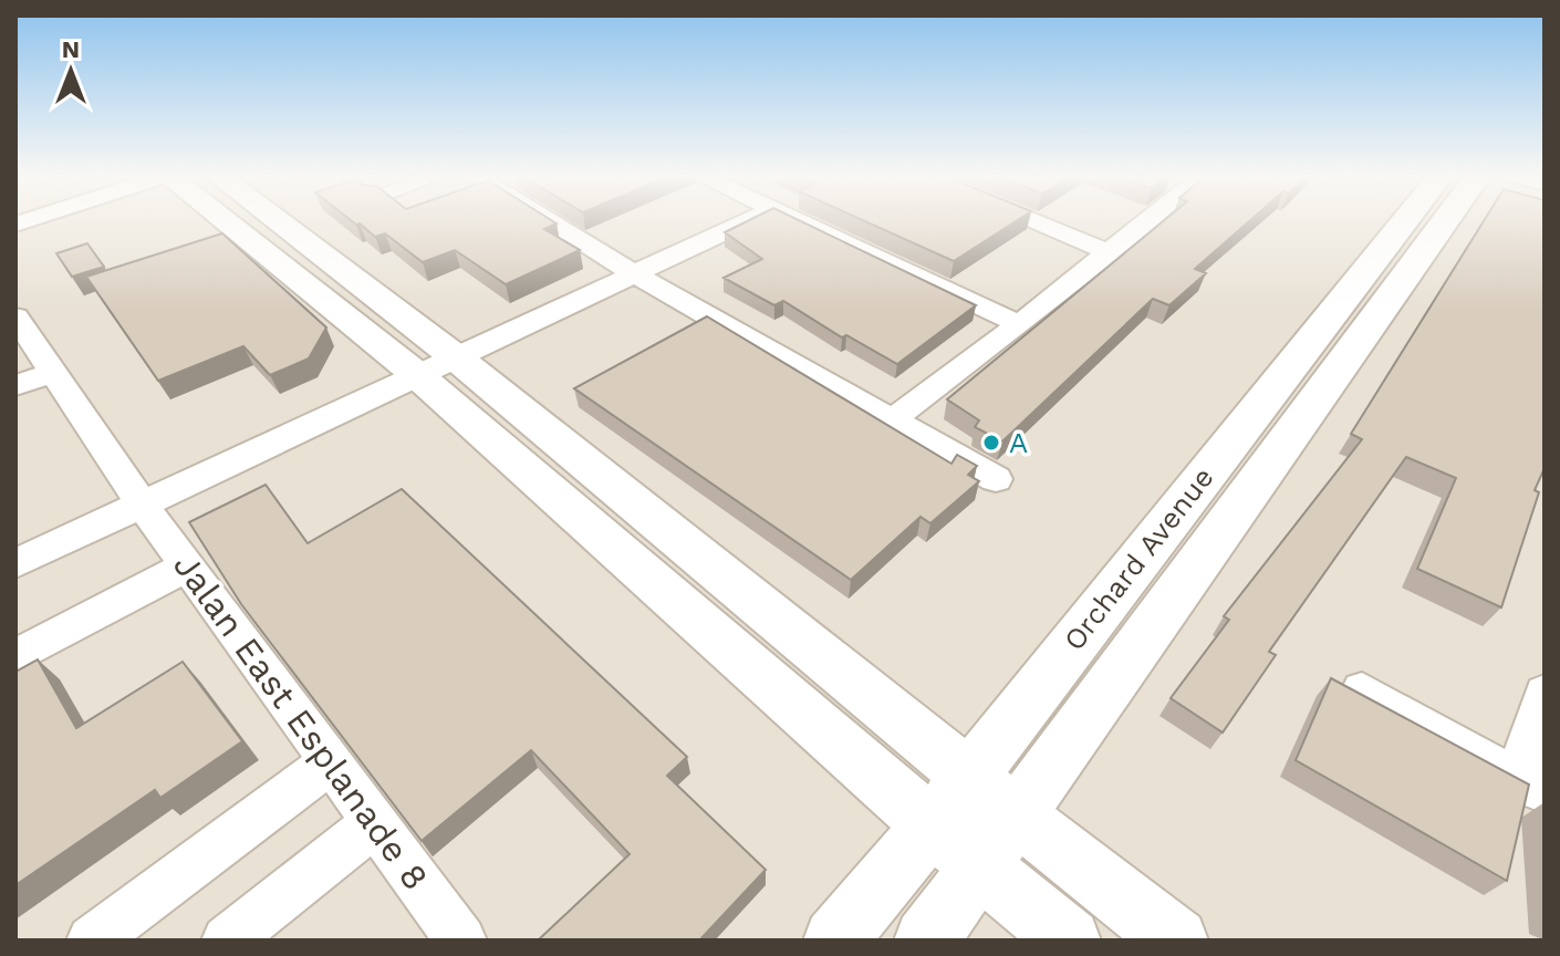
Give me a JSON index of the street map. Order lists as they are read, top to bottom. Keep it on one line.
{"streets":{"street":["Orchard Avenue","Jalan East Esplanade 8"]},"places":["A"],"north":"top"}
